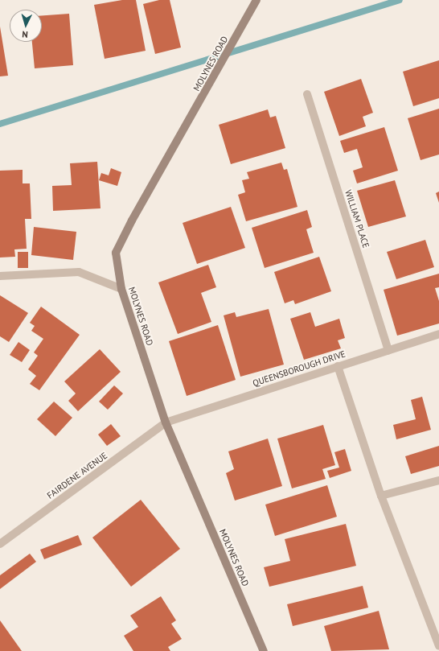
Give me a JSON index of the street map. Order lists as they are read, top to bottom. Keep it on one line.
{"streets":{"main road":["MOLYNES ROAD"],"street":["WILLIAM PLACE","QUEENSBOROUGH DRIVE","FAIRDENE AVENUE"]},"crossings":[["MOLYNES ROAD","QUEENSBOROUGH DRIVE"],["MOLYNES ROAD","FAIRDENE AVENUE"],["WILLIAM PLACE","QUEENSBOROUGH DRIVE"],["QUEENSBOROUGH DRIVE","FAIRDENE AVENUE"]],"north":"bottom"}
